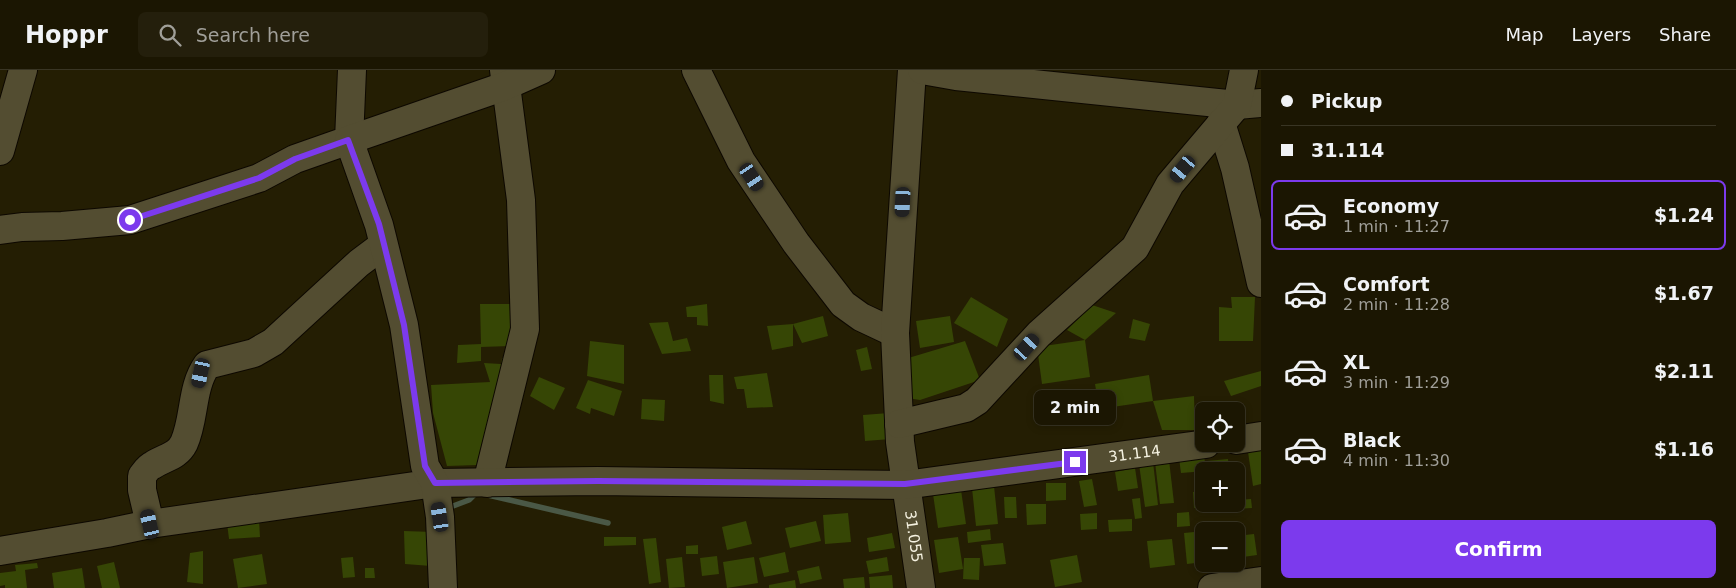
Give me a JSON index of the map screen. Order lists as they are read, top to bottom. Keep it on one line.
{"streets":{"street":["31.114","31.055"]},"crossings":[["31.114","31.055"]],"page":{"header":"Hoppr","search":"Search here","nav":["Map","Layers","Share"],"banner":["Pickup","31.114"],"list":[{"name":"Economy","note":"1 min · 11:27","value":"$1.24"},{"name":"Comfort","note":"2 min · 11:28","value":"$1.67"},{"name":"XL","note":"3 min · 11:29","value":"$2.11"},{"name":"Black","note":"4 min · 11:30","value":"$1.16"}],"bubble":"2 min","map_buttons":["+","−"],"buttons":"Confirm"}}
